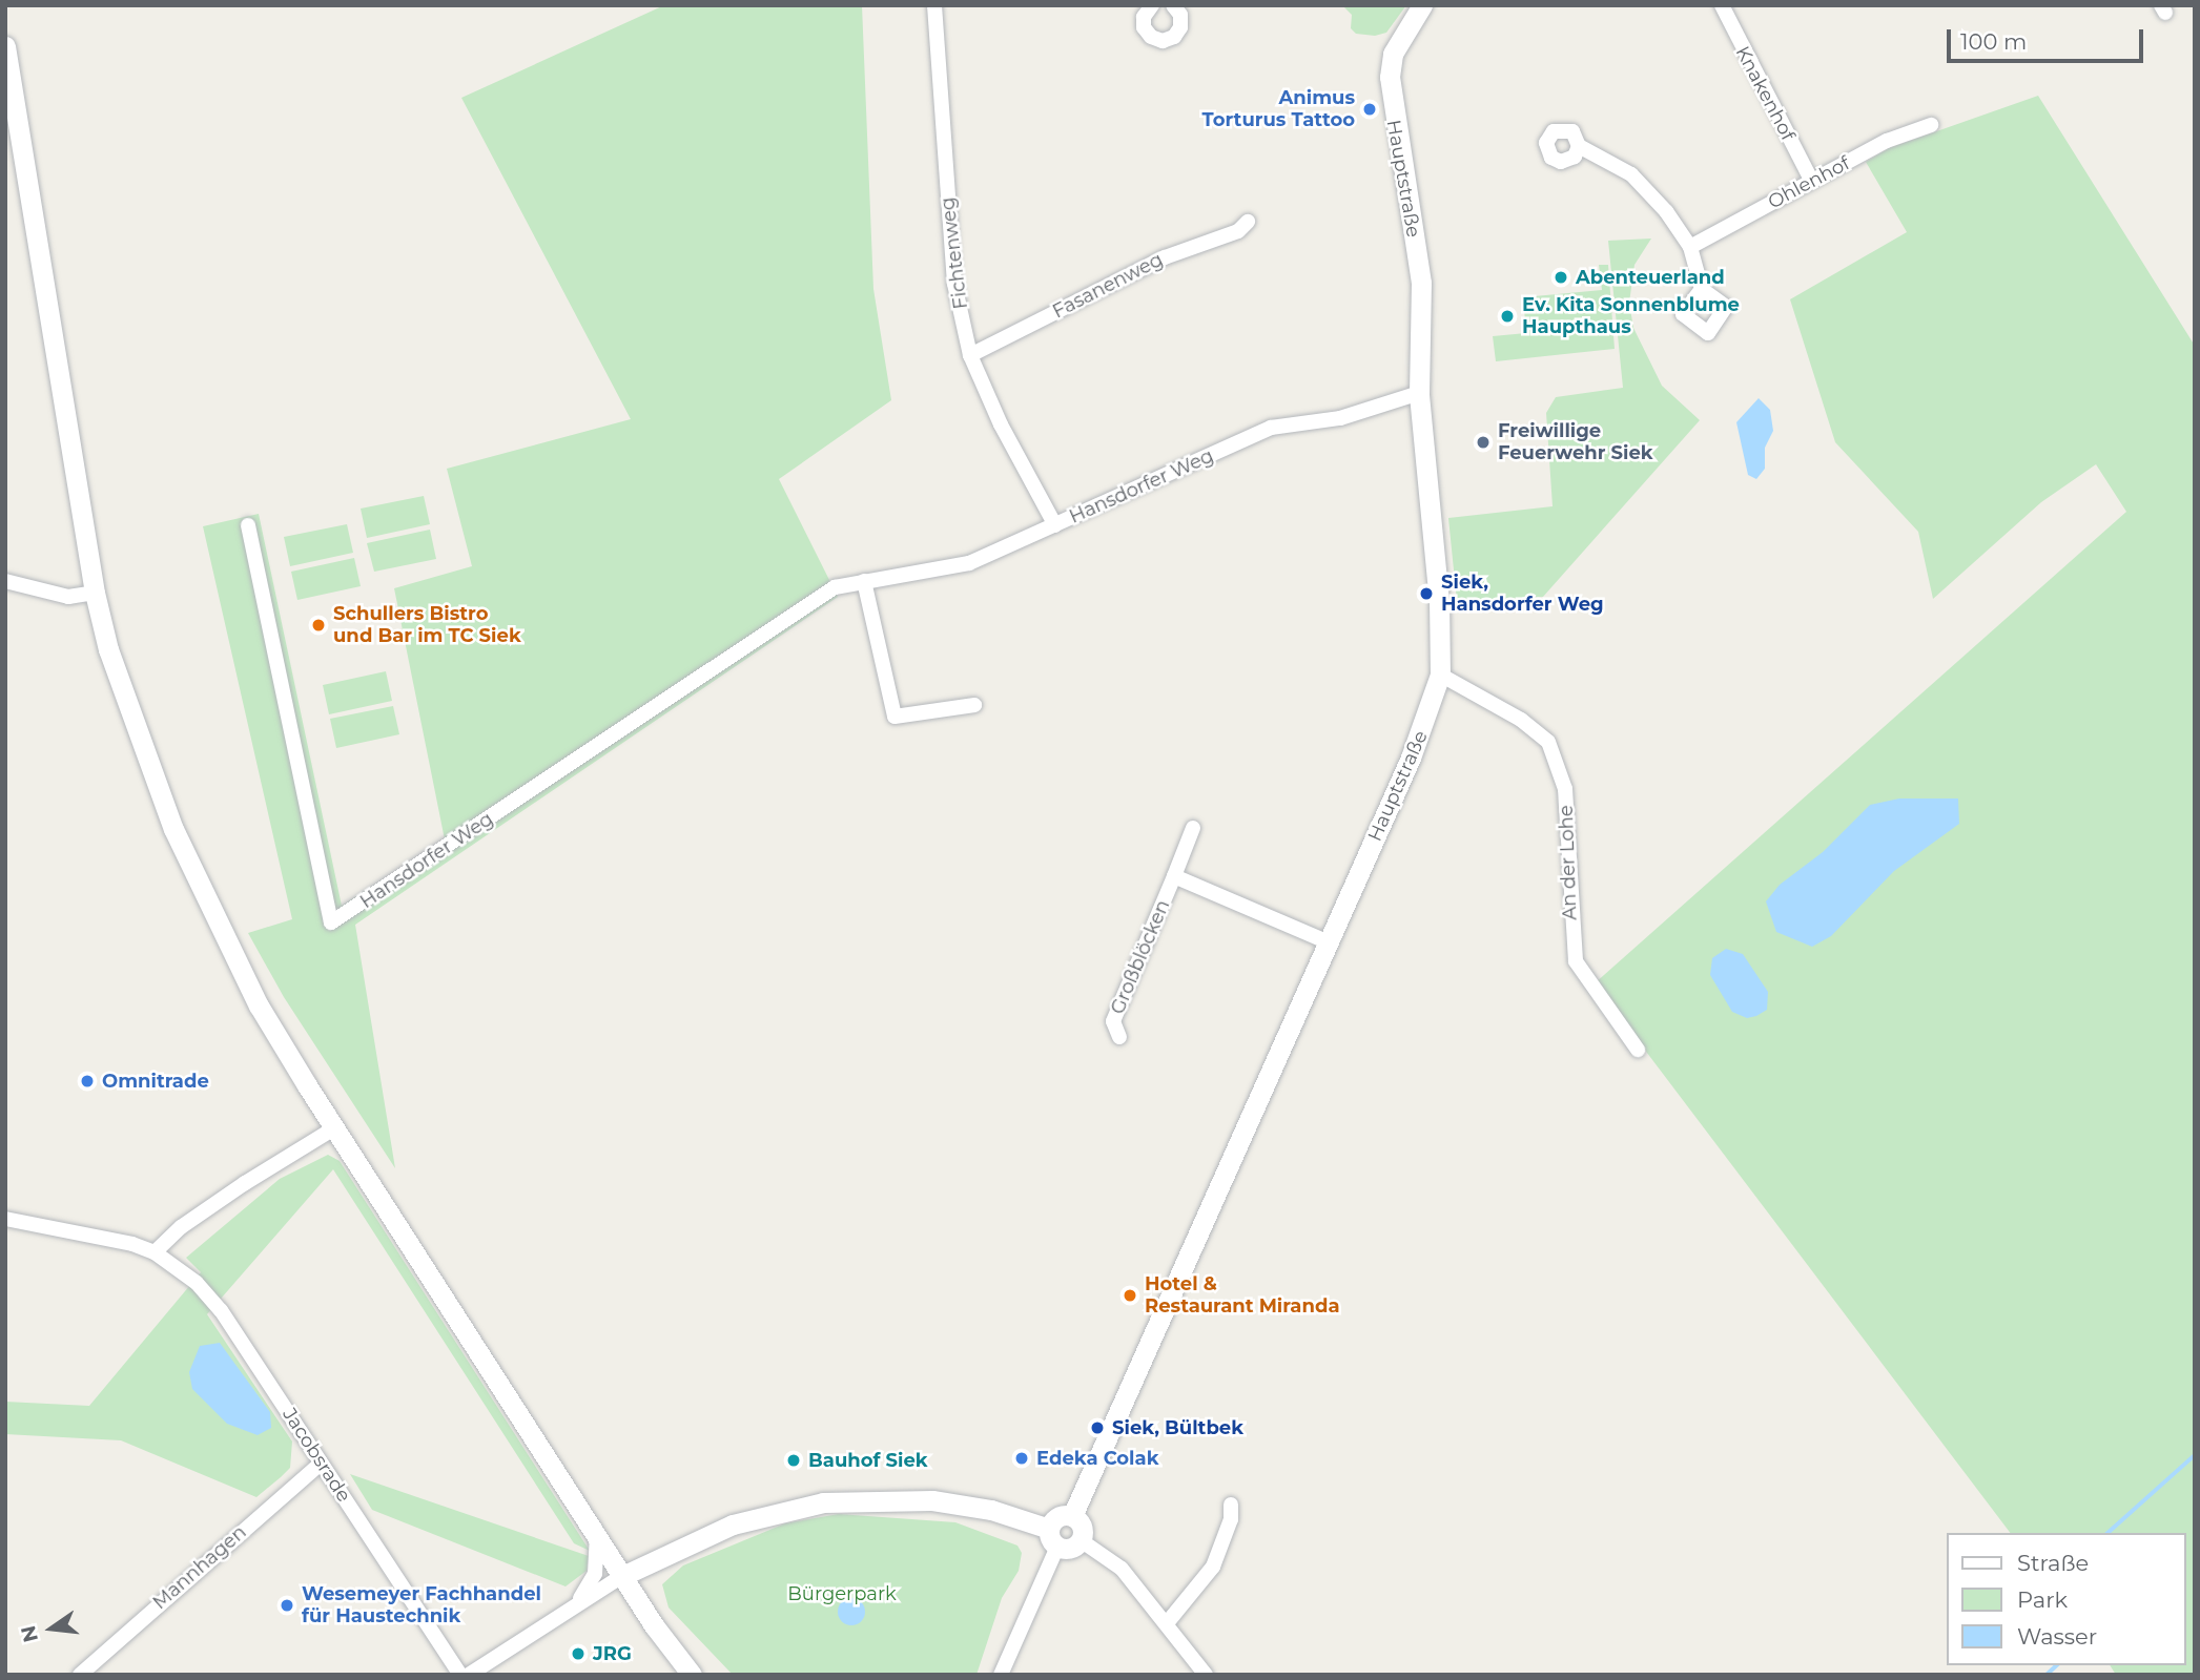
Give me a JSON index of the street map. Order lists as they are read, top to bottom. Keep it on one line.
{"streets":{"street":["Knakenhof","Hauptstraße","Ohlenhof","Fichtenweg","Fasanenweg","Hansdorfer Weg","An der Lohe","Großblöcken","Jacobsrade","Mannhagen"]},"crossings":[["Knakenhof","Ohlenhof"],["Hauptstraße","Hansdorfer Weg"],["Hauptstraße","An der Lohe"],["Hauptstraße","Großblöcken"],["Fichtenweg","Fasanenweg"],["Fichtenweg","Hansdorfer Weg"],["Jacobsrade","Mannhagen"]],"parks":["Bürgerpark"],"places":["Animus Torturus Tattoo","Abenteuerland","Ev. Kita Sonnenblume Haupthaus","Freiwillige Feuerwehr Siek","Siek, Hansdorfer Weg","Schullers Bistro und Bar im TC Siek","Omnitrade","Hotel & Restaurant Miranda","Siek, Bültbek","Edeka Colak","Bauhof Siek","Wesemeyer Fachhandel für Haustechnik","JRG"],"legend":["Straße","Park","Wasser"],"scale_bar":"100 m","north":"left"}
